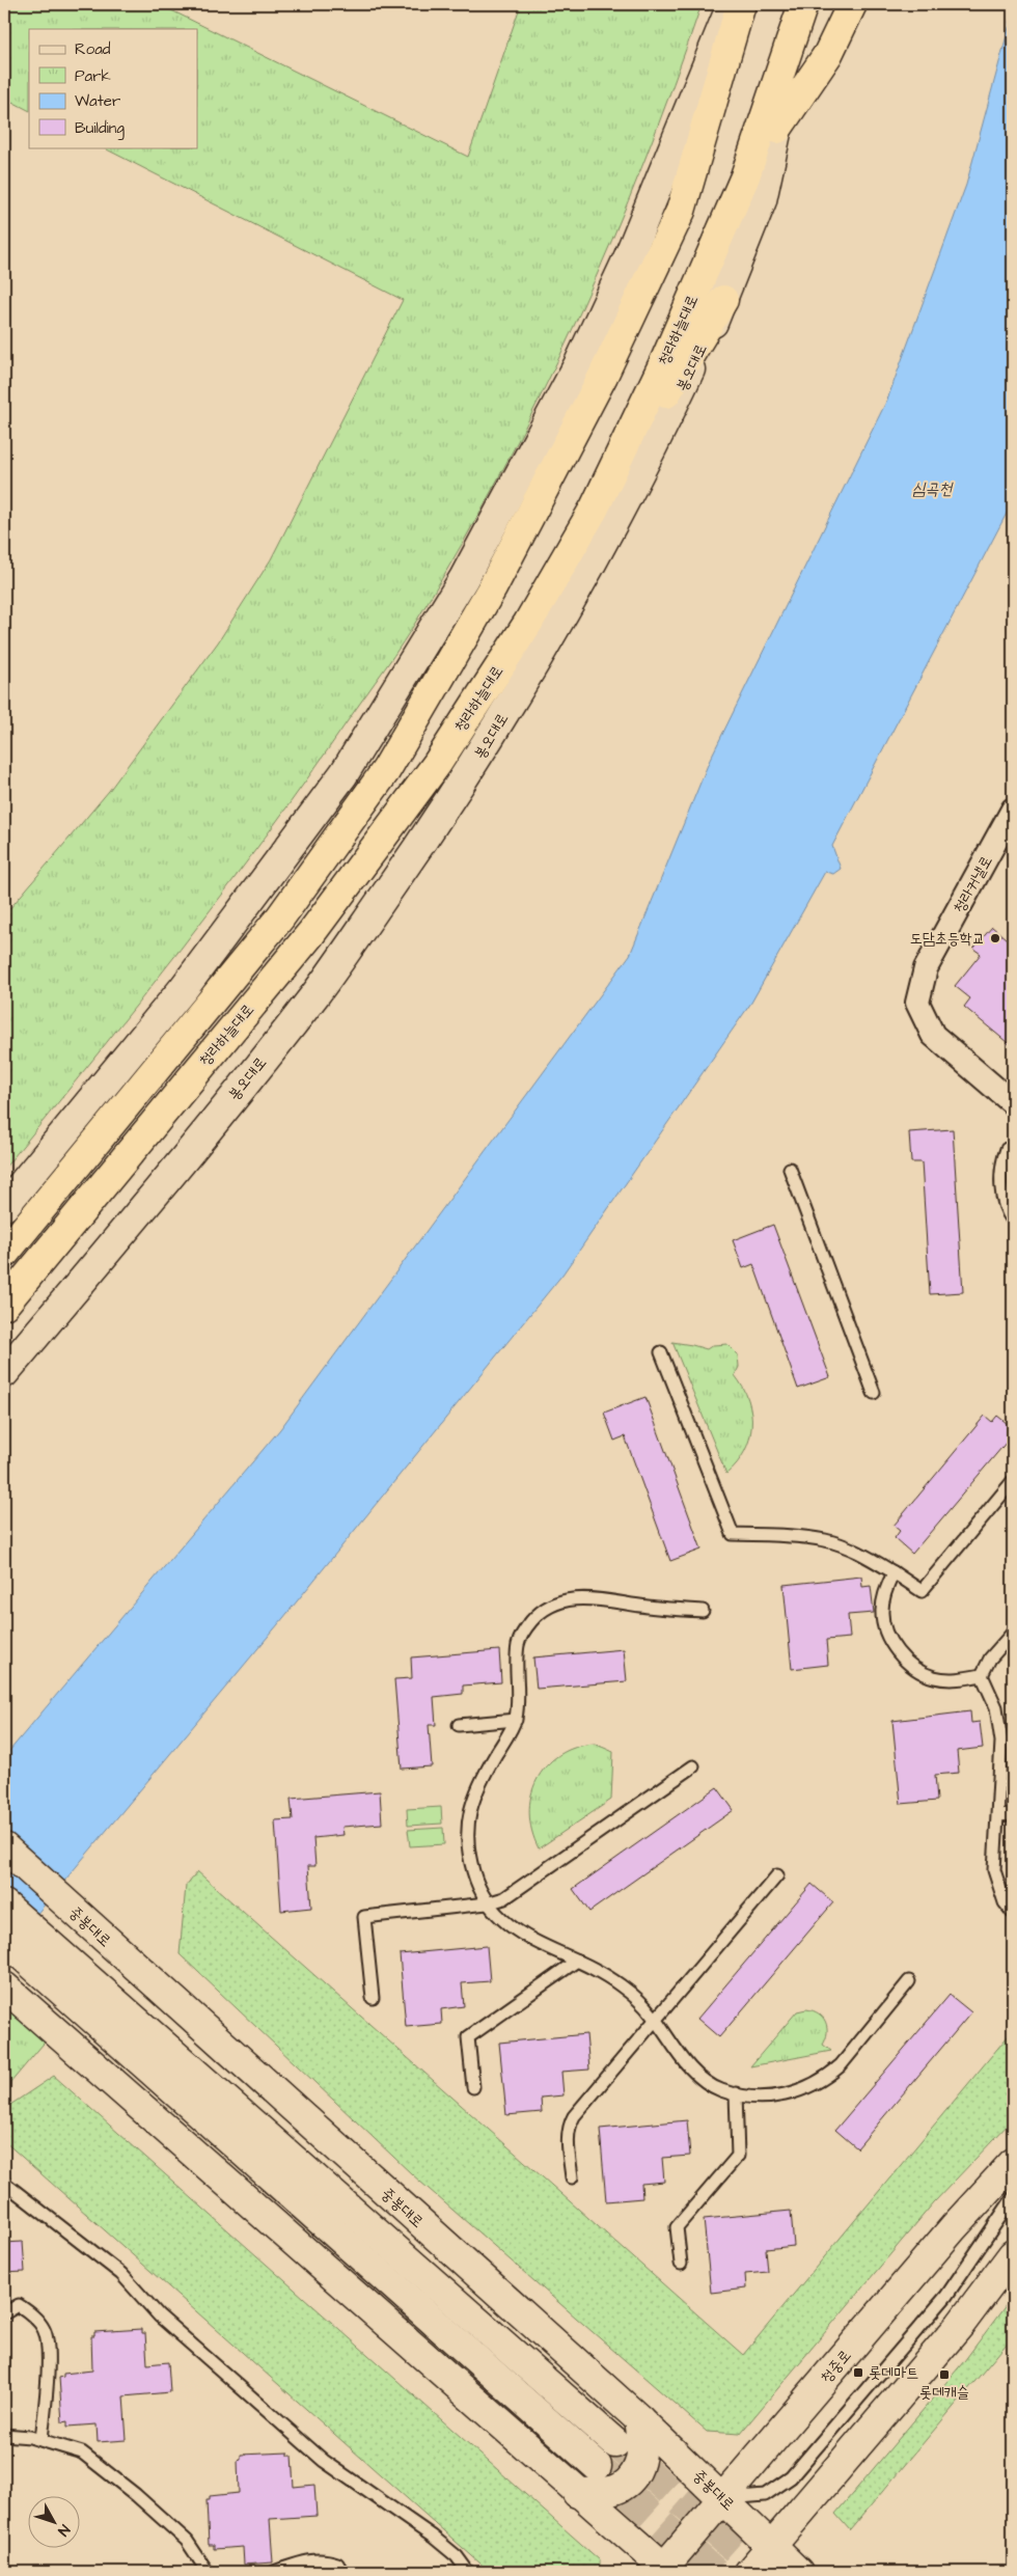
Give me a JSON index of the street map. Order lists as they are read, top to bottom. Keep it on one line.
{"streets":{"highway":["청라하늘대로"],"main road":["봉오대로","중봉대로","청중로"],"street":["청라커낼로"]},"crossings":[["청라하늘대로","봉오대로"],["중봉대로","청중로"]],"water":["심곡천"],"places":{"other":["도담초등학교"],"transit":["롯데마트","롯데캐슬"]},"legend":["Road","Park","Water","Building"],"north":"bottom right"}
